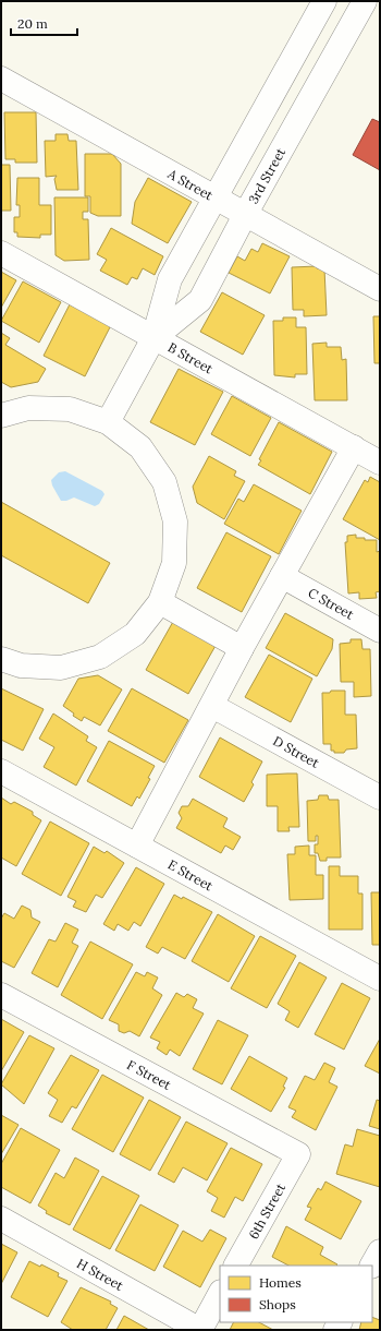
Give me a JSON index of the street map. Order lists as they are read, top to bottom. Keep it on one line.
{"streets":{"lane":["3rd Street","A Street","B Street","C Street","D Street","E Street","F Street","6th Street","H Street"]},"crossings":[["3rd Street","A Street"],["3rd Street","B Street"],["F Street","6th Street"]],"legend":["Homes","Shops"],"scale_bar":"20 m"}
